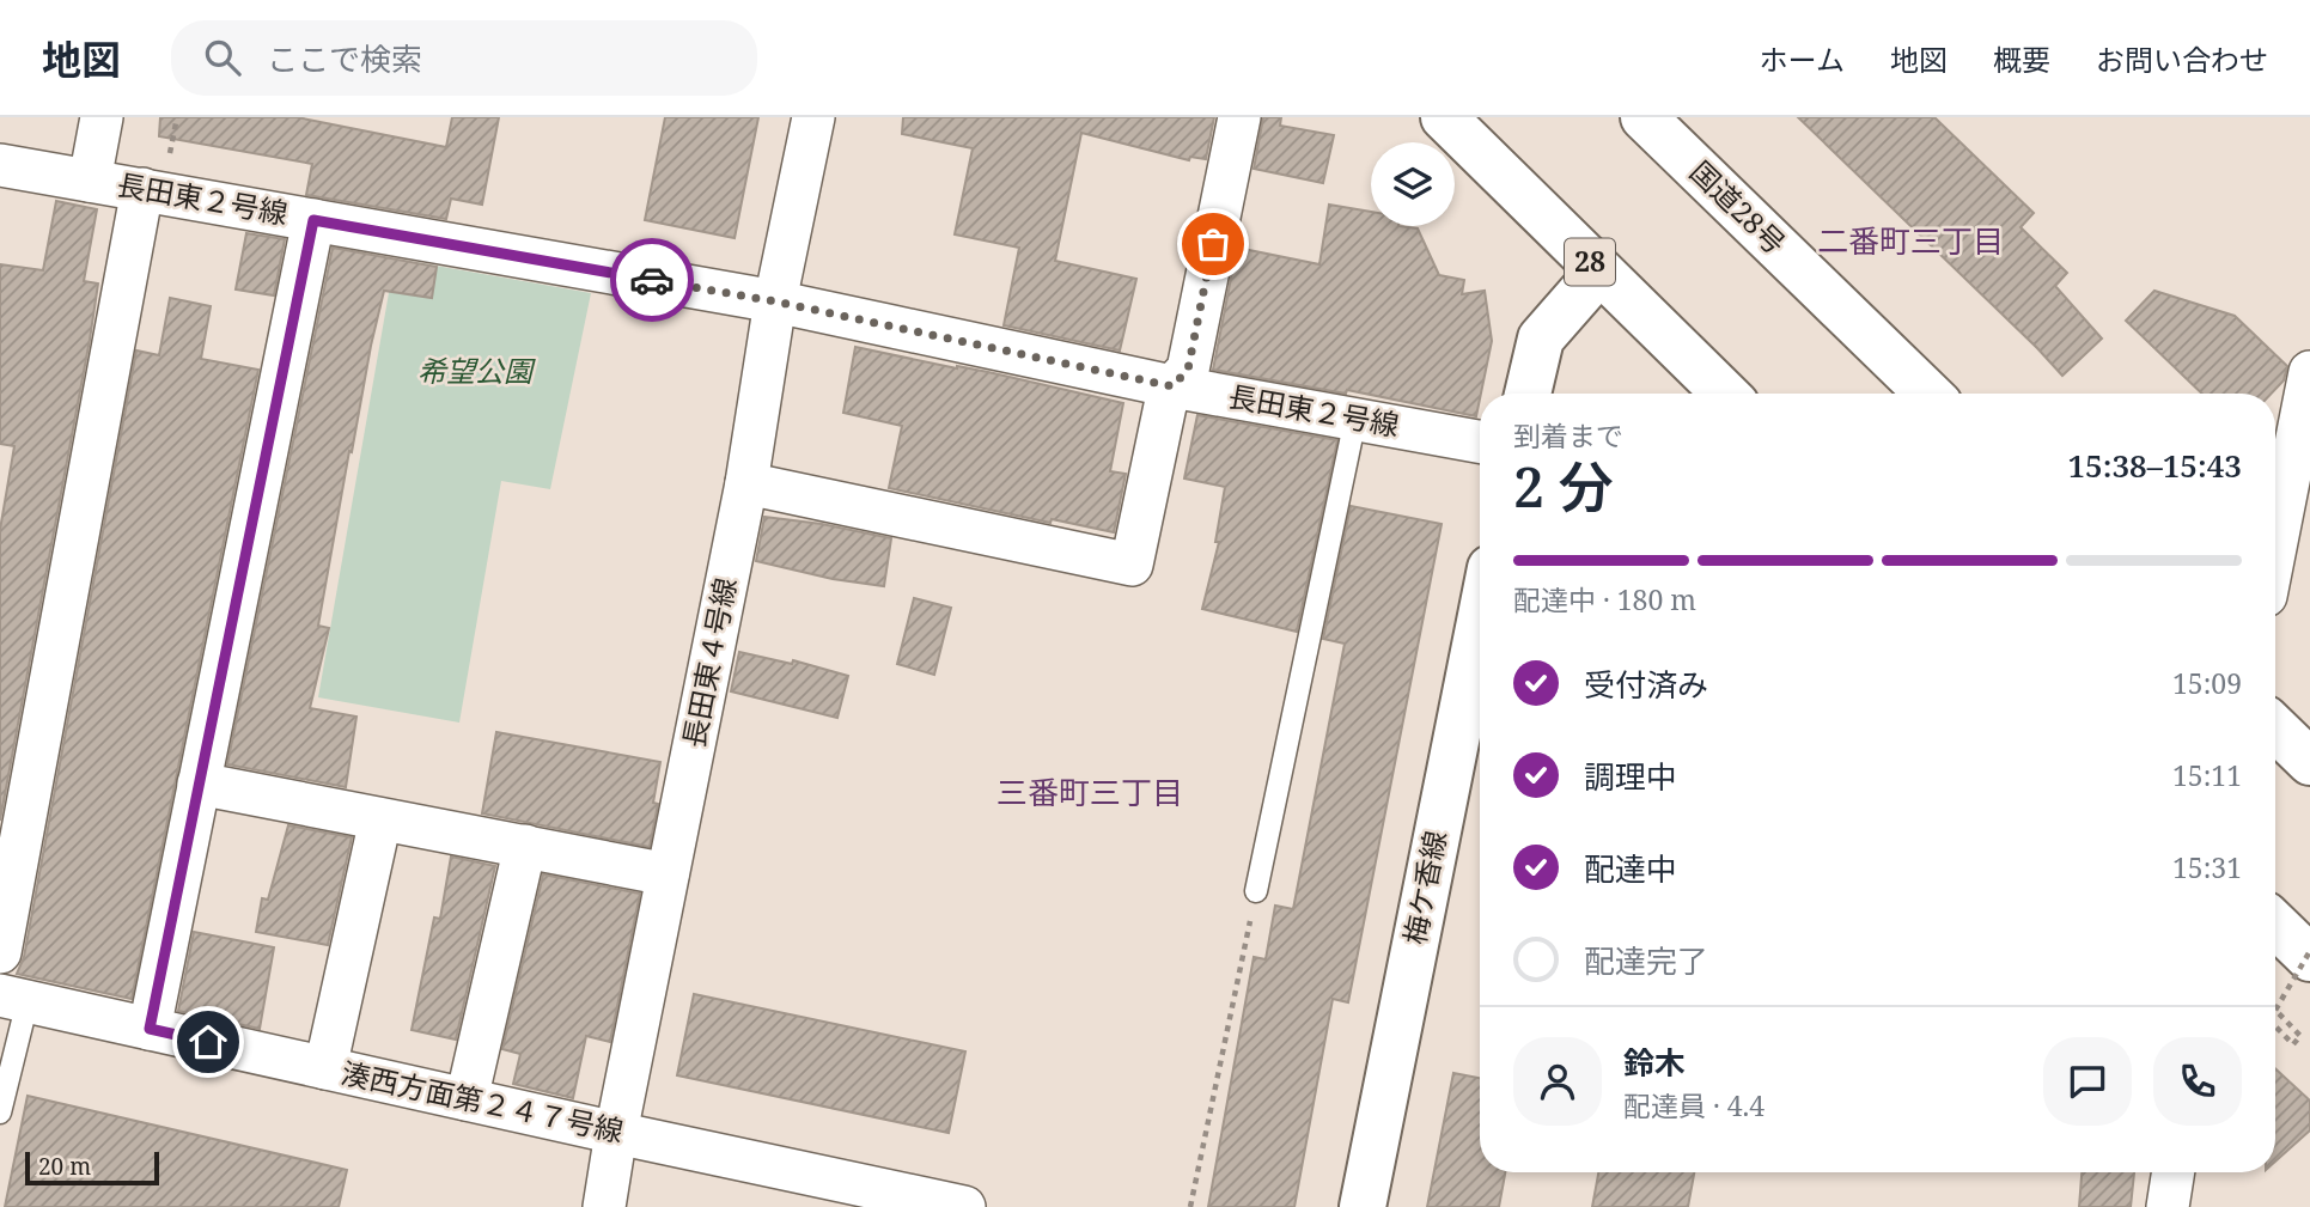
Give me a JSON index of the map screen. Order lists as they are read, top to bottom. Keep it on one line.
{"streets":{"main road":["国道28号","28","梅ケ香線"],"street":["長田東２号線","長田東４号線","湊西方面第２４７号線"]},"crossings":[["長田東２号線","長田東４号線"],["長田東４号線","湊西方面第２４７号線"]],"districts":["二番町三丁目","三番町三丁目"],"parks":["希望公園"],"scale_bar":"20 m","page":{"header":"地図","search":"ここで検索","nav":["ホーム","地図","概要","お問い合わせ"],"heading":["2 分","到着まで","15:38–15:43"],"panel":["鈴木","配達員 · 4.4"],"bar":"配達中 · 180 m","list":[["受付済み","15:09"],["調理中","15:11"],["配達中","15:31"],"配達完了"],"scale":"20 m"}}
